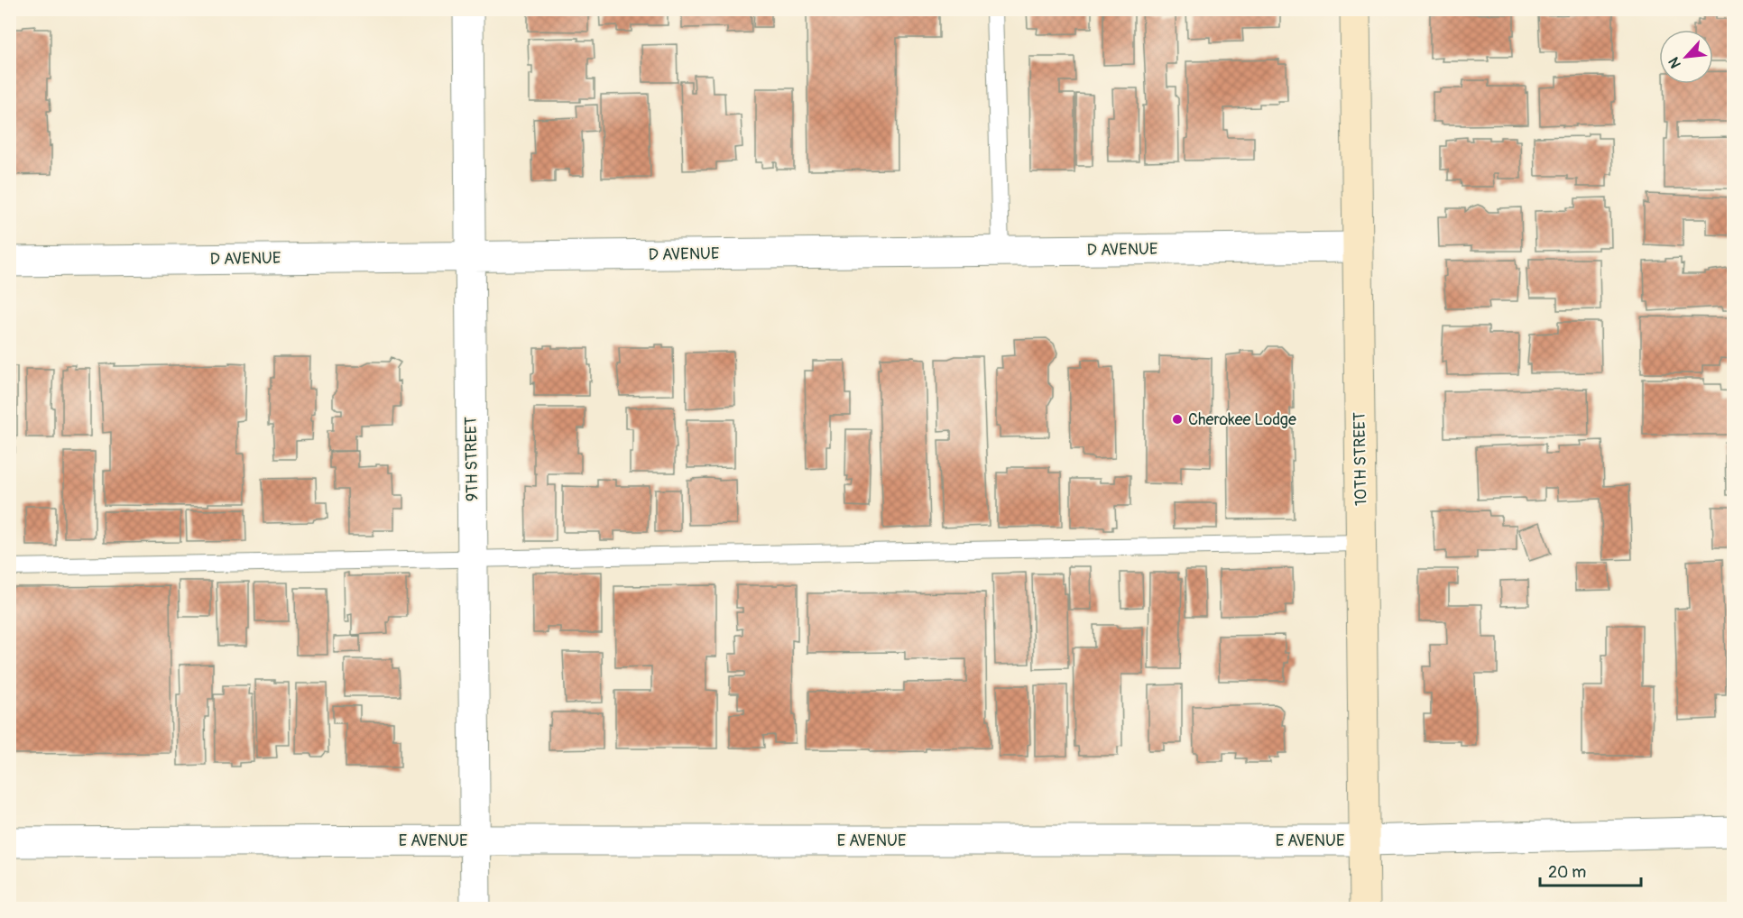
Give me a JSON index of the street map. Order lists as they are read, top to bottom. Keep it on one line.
{"streets":{"street":["D AVENUE","9TH STREET","10TH STREET","E AVENUE"]},"crossings":[["D AVENUE","9TH STREET"],["D AVENUE","10TH STREET"],["9TH STREET","E AVENUE"],["10TH STREET","E AVENUE"]],"places":["Cherokee Lodge"],"scale_bar":"20 m","north":"bottom left"}
